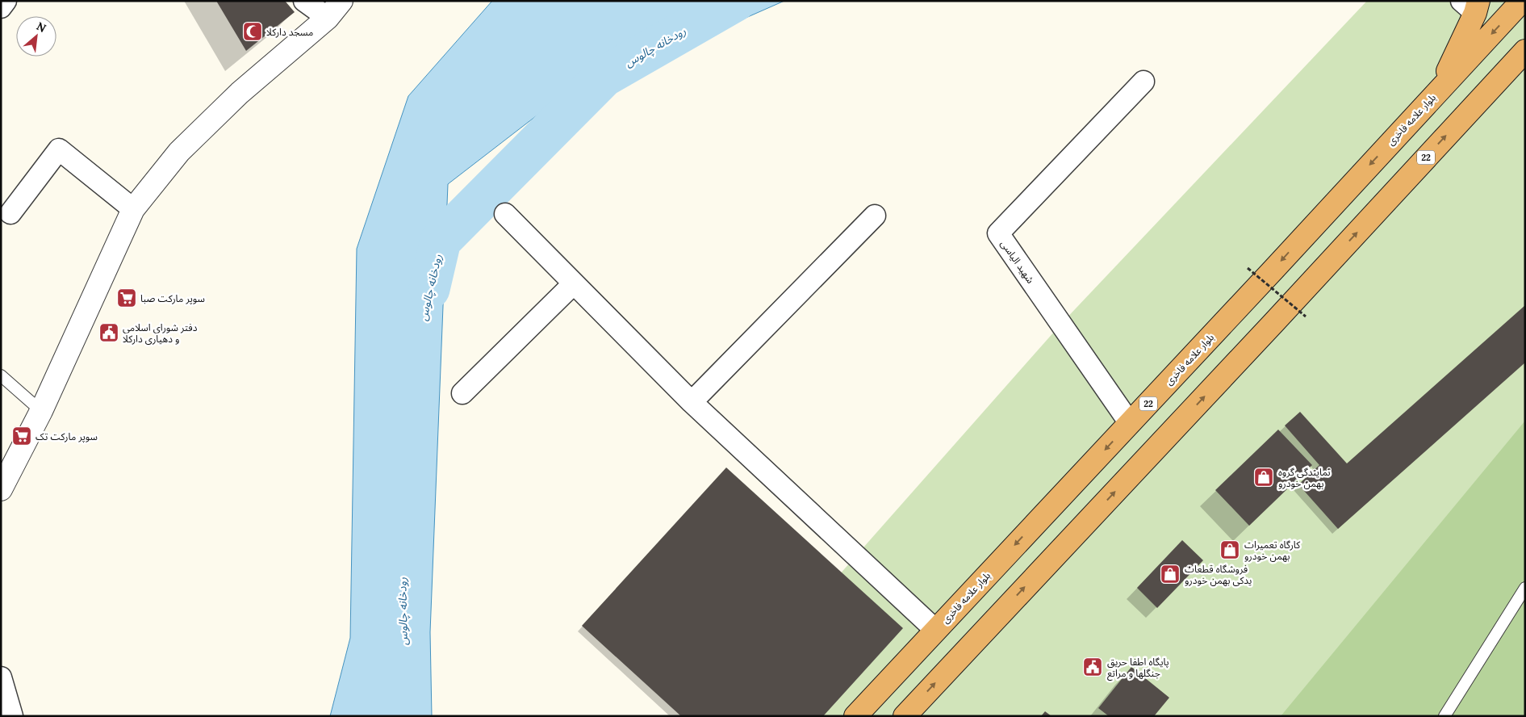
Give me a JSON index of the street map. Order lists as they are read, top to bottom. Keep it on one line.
{"streets":{"highway":["بلوار علامه فاخری","22"],"street":["شهید الیاسی"]},"crossings":[["بلوار علامه فاخری","شهید الیاسی"]],"water":["رودخانه چالوس"],"places":{"mosque":["مسجد دارکلا"],"supermarket":["سوپر مارکت صبا","سوپر مارکت تک"],"public building":["دفتر شورای اسلامی و دهیاری دارکلا","پایگاه اطفا حریق جنگلها و مراتع"],"shop":["نمایندگی گروه بهمن خودرو","کارگاه تعمیرات بهمن خودرو","فروشگاه قطعات یدکی بهمن خودرو"]},"north":"top right"}
